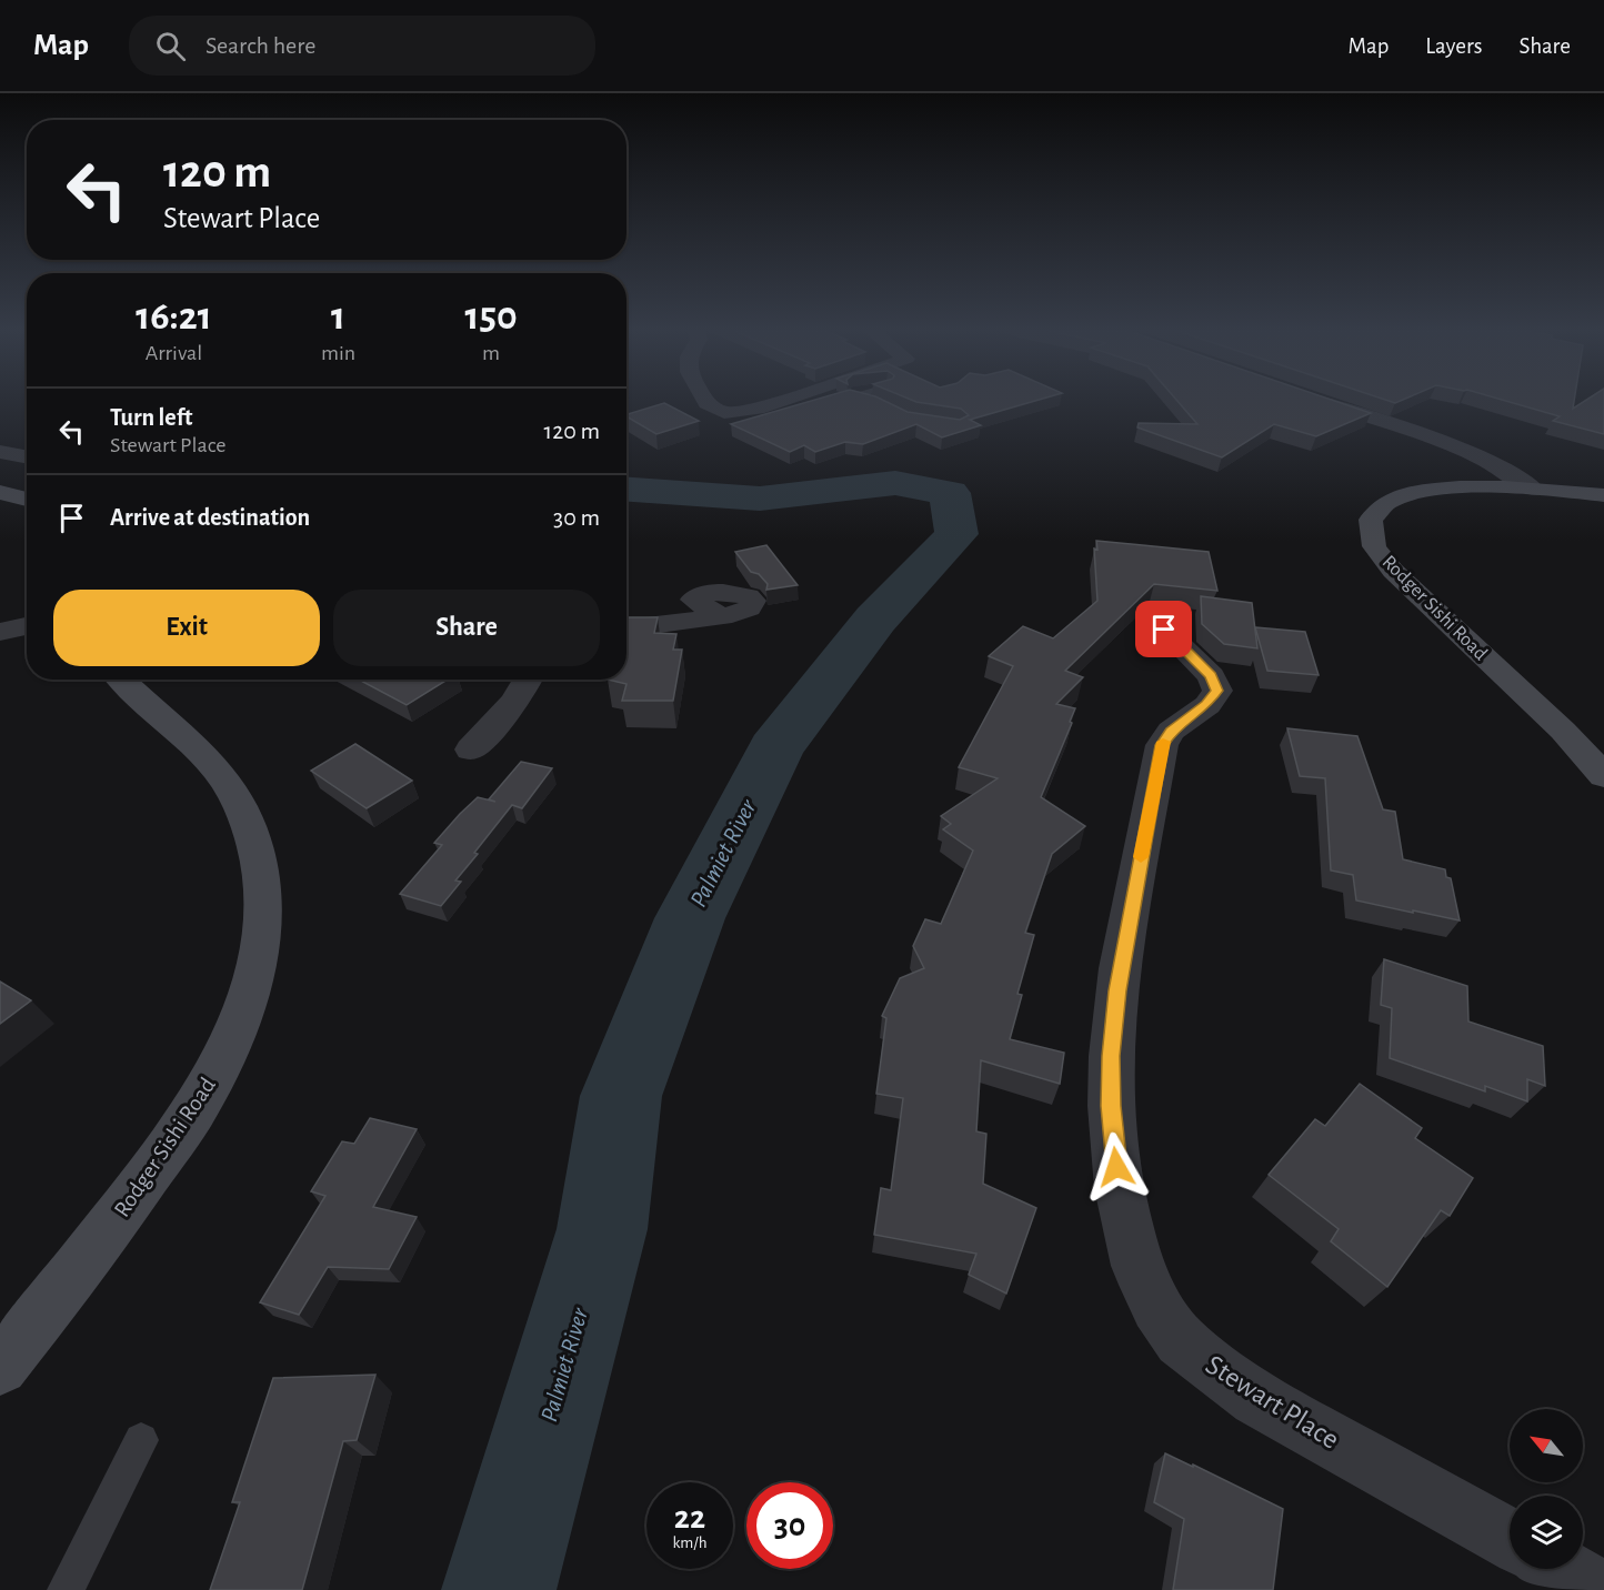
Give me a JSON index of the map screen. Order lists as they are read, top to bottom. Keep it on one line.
{"streets":{"main road":["Rodger Sishi Road"],"street":["Stewart Place"]},"water":["Palmiet River"],"north":"top left","page":{"header":"Map","search":"Search here","nav":["Map","Layers","Share"],"turn":["120 m","Stewart Place"],"eta":["16:21","Arrival","1","min","150","m"],"list":[{"name":"Turn left","note":"Stewart Place","value":"120 m"},{"name":"Arrive at destination","value":"30 m"}],"buttons":["Exit","Share"],"speed":"22 km/h","limit":"30"}}
